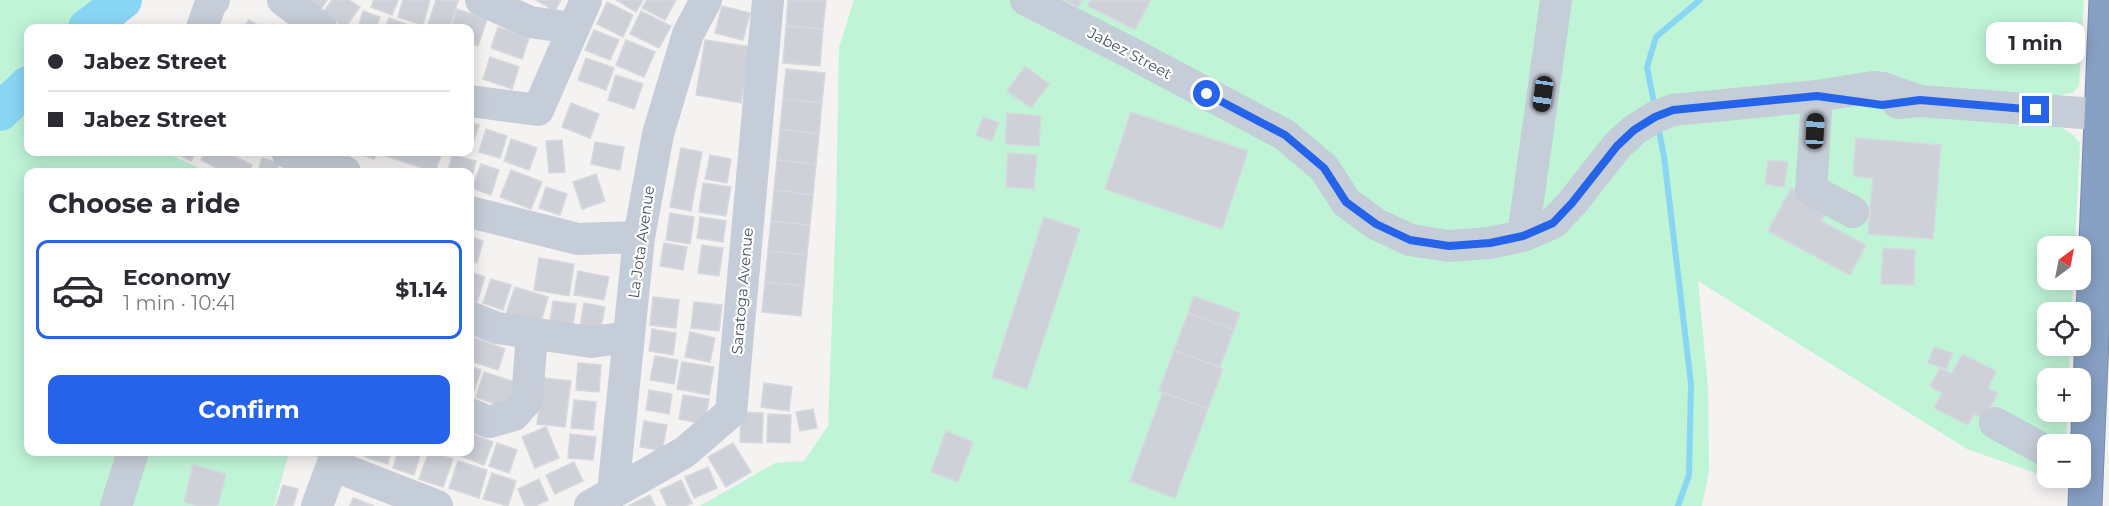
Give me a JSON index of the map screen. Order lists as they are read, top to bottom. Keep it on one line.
{"streets":{"street":["Jabez Street","La Jota Avenue","Saratoga Avenue"]},"crossings":[["La Jota Avenue","Saratoga Avenue"]],"north":"top right","page":{"bubble":"1 min","banner":["Jabez Street","Jabez Street"],"heading":"Choose a ride","map_buttons":["+","−"],"list":[{"name":"Economy","note":"1 min · 10:41","value":"$1.14"}],"buttons":"Confirm"}}
